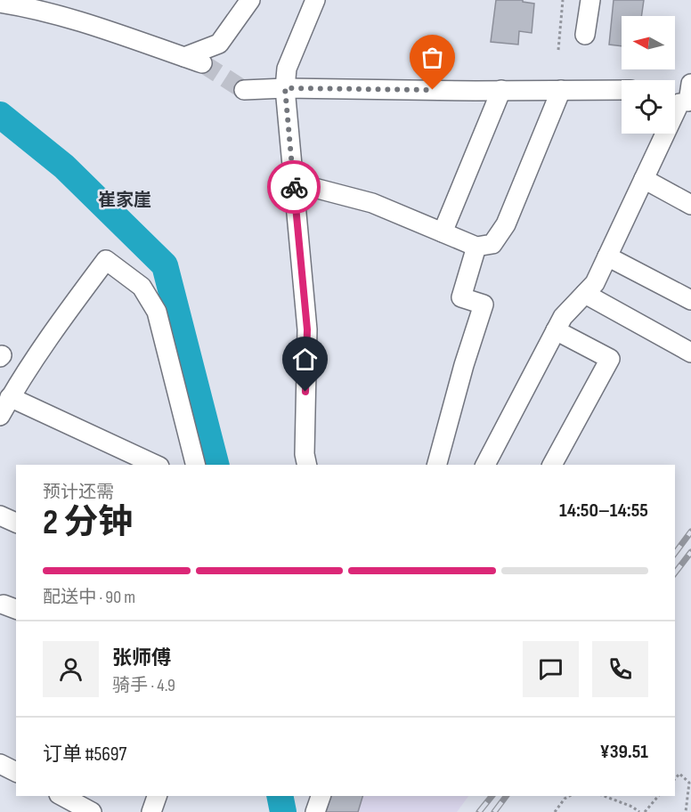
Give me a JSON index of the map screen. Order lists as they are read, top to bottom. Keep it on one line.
{"districts":["崔家崖"],"north":"left","page":{"heading":["2 分钟","预计还需","14:50–14:55"],"panel":["张师傅","骑手 · 4.9","订单 #5697","¥39.51"],"bar":"配送中 · 90 m"}}
